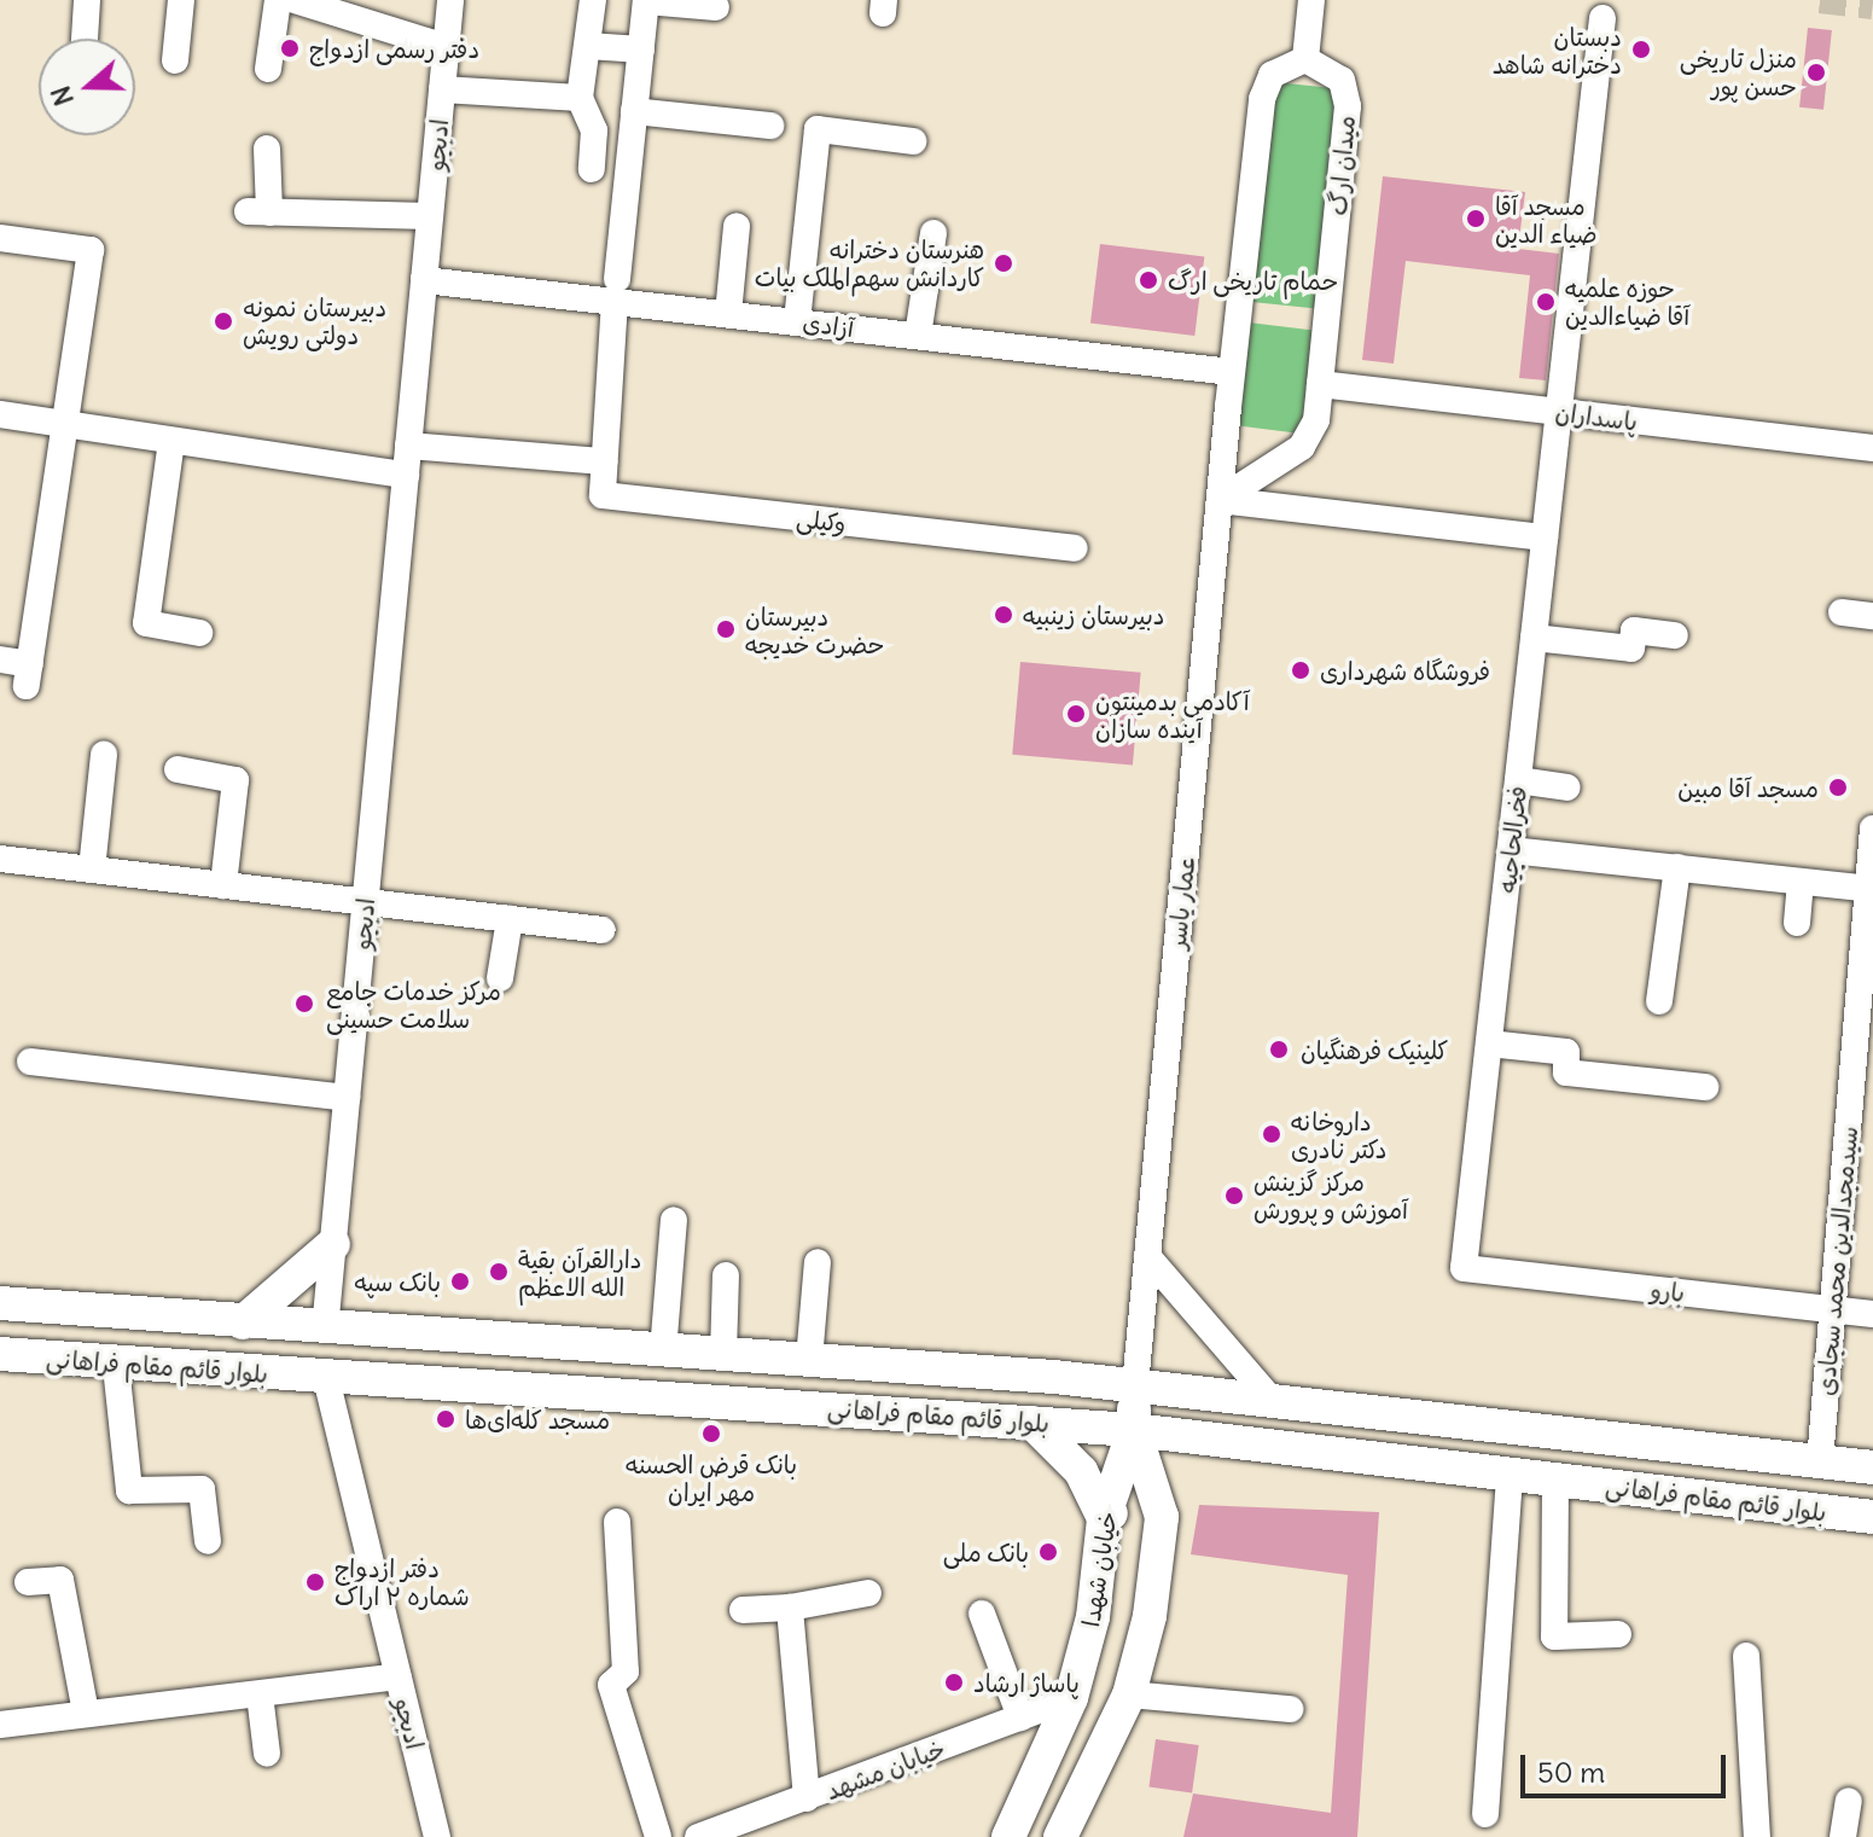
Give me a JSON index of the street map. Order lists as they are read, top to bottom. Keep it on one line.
{"streets":{"main road":["ادبجو","بلوار قائم مقام فراهانی","خیابان شهدا"],"street":["میدان ارگ","آزادی","پاسداران","وکیلی","فخرالحاجیه","عمار یاسر","سیدمجدالدین محمد سجادی","بارو","خیابان مشهد"]},"crossings":[["ادبجو","آزادی"],["ادبجو","بلوار قائم مقام فراهانی"],["میدان ارگ","پاسداران"],["میدان ارگ","عمار یاسر"],["آزادی","وکیلی"],["آزادی","عمار یاسر"],["پاسداران","فخرالحاجیه"],["فخرالحاجیه","بارو"],["عمار یاسر","بلوار قائم مقام فراهانی"],["سیدمجدالدین محمد سجادی","بارو"],["سیدمجدالدین محمد سجادی","بلوار قائم مقام فراهانی"],["بلوار قائم مقام فراهانی","خیابان شهدا"],["خیابان شهدا","خیابان مشهد"]],"places":["دفتر رسمی ازدواج","دبستان دخترانه شاهد","منزل تاریخی حسن پور","مسجد آقا ضیاء الدین","هنرستان دخترانه کاردانش سهم‌الملک بیات","حمام تاریخی ارگ","حوزه علمیه آقا ضیاءالدین","دبیرستان نمونه دولتی رویش","دبیرستان زینبیه","دبیرستان حضرت خدیجه","فروشگاه شهرداری","آکادمی بدمینتون آینده سازان","مسجد آقا مبین","مرکز خدمات جامع سلامت حسینی","کلینیک فرهنگیان","داروخانه دکتر نادری","مرکز گزینش آموزش و پرورش","دارالقرآن بقیة الله الاعظم","بانک سپه","مسجد کله‌ای‌ها","بانک قرض الحسنه مهر ایران","بانک ملی","دفتر ازدواج شماره ۲ اراک","پاساژ ارشاد"],"scale_bar":"50 m","north":"left"}
